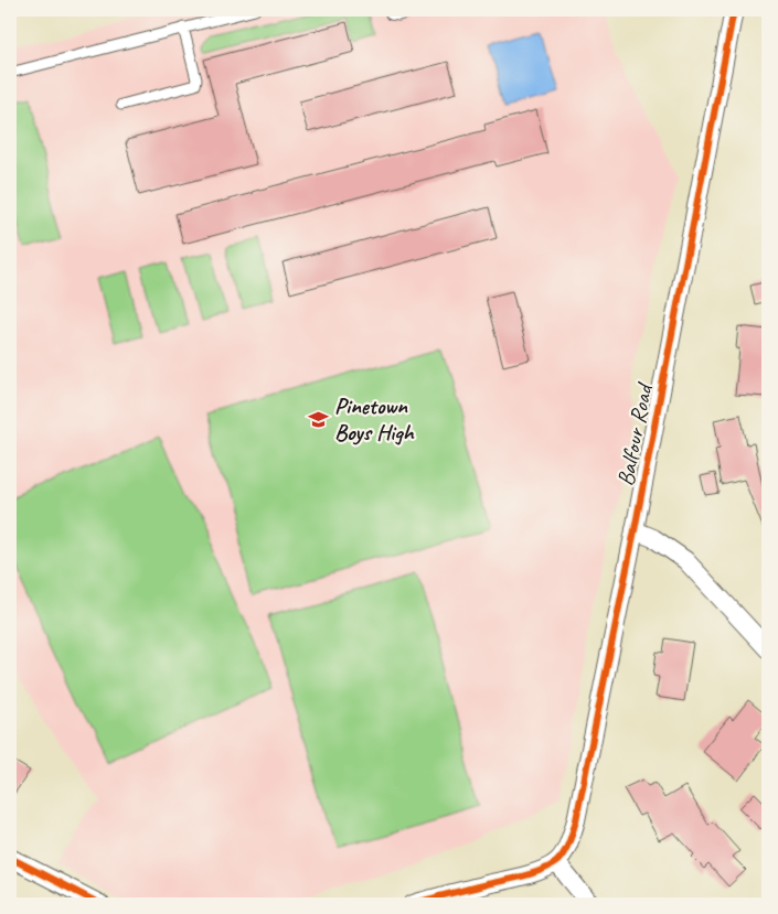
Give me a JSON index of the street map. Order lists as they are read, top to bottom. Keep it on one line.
{"streets":{"street":["Balfour Road"]},"places":{"school or university":["Pinetown Boys High"]}}
